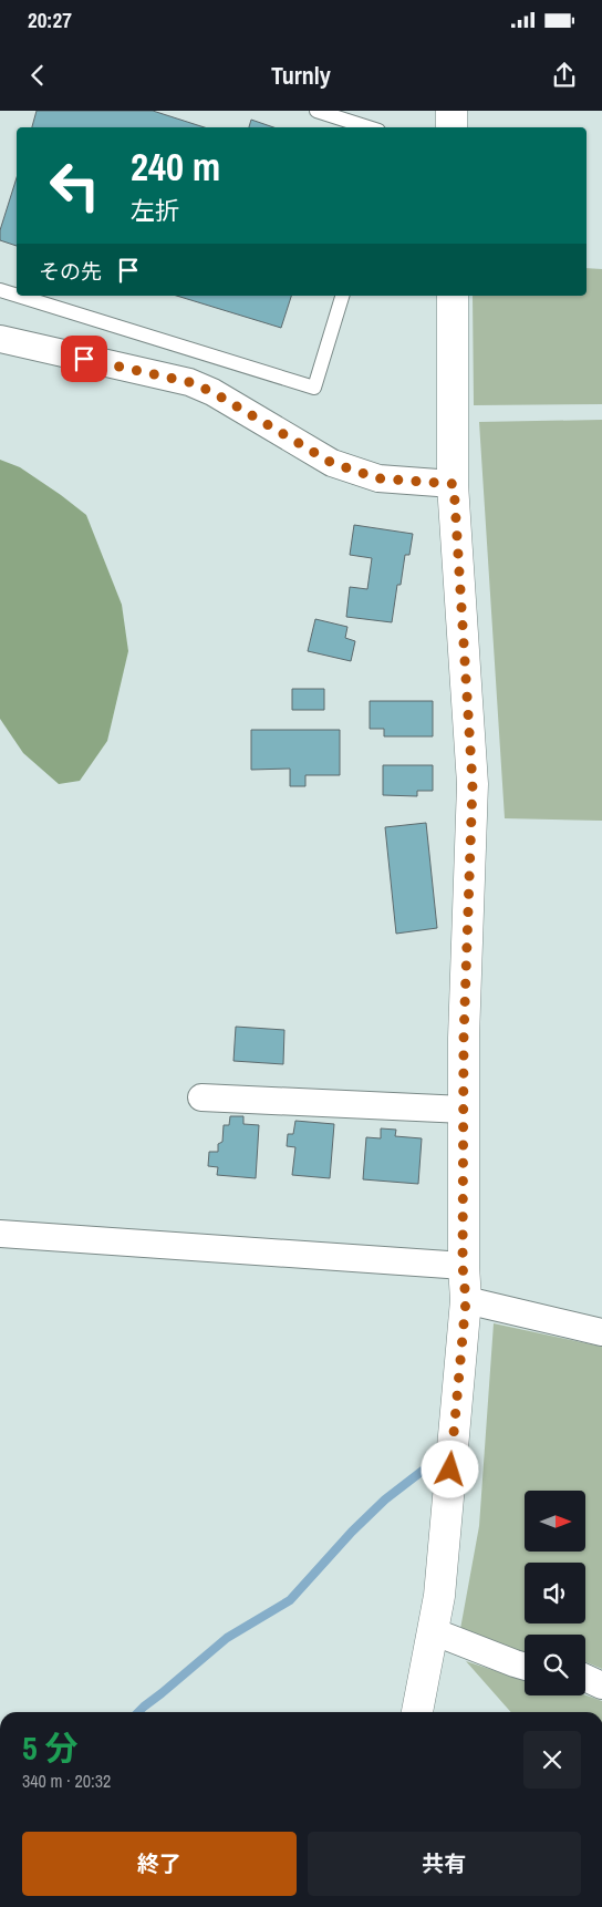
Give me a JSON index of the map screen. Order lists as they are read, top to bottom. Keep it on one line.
{"north":"right","page":{"status":"20:27","header":"Turnly","turn":["240 m","左折"],"then":"その先","heading":["5 分","340 m · 20:32"],"buttons":["終了","共有"]}}
